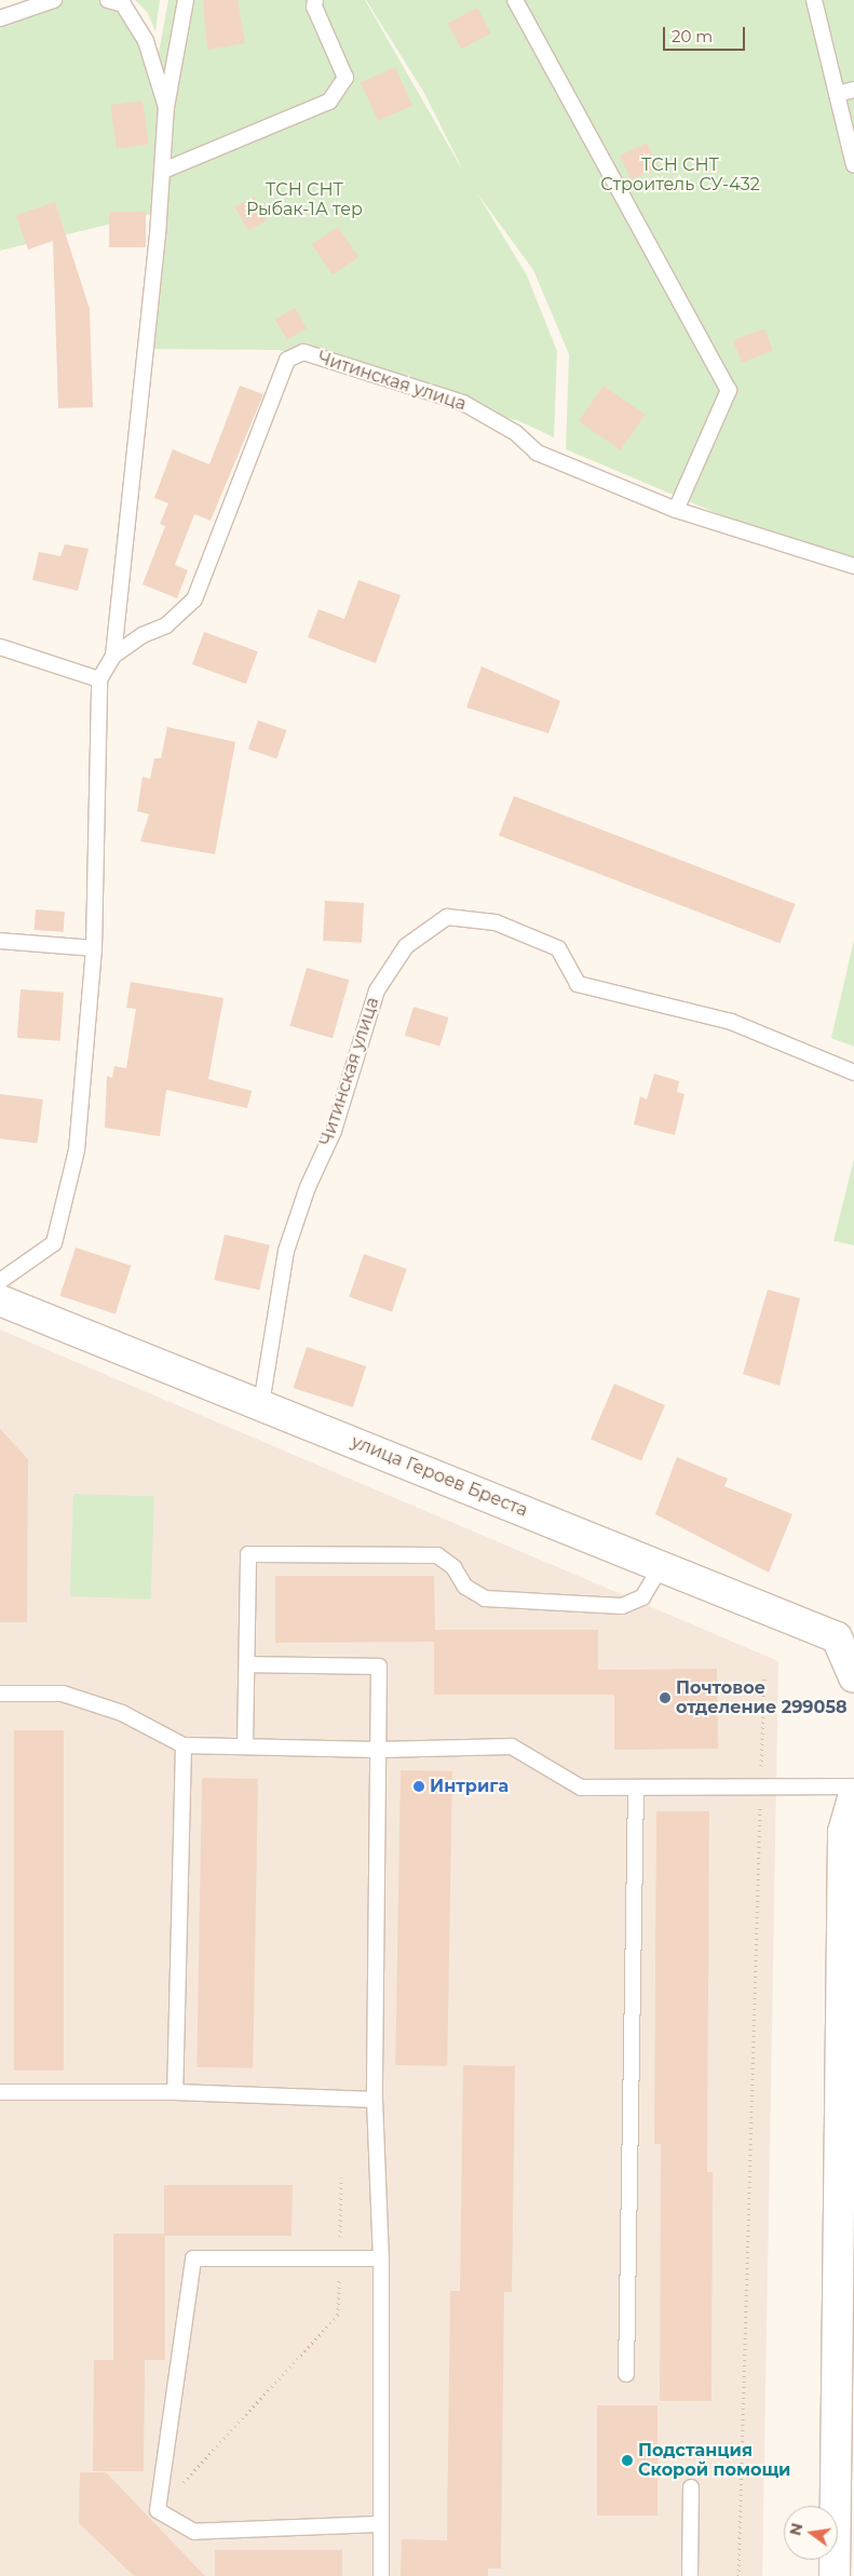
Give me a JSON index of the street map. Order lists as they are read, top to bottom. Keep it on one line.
{"streets":{"street":["улица Героев Бреста"],"lane":["Читинская улица"]},"crossings":[["Читинская улица","улица Героев Бреста"]],"parks":["ТСН СНТ Строитель СУ-432","ТСН СНТ Рыбак-1А тер"],"places":["Почтовое отделение 299058","Интрига","Подстанция Скорой помощи"],"scale_bar":"20 m","north":"left"}
